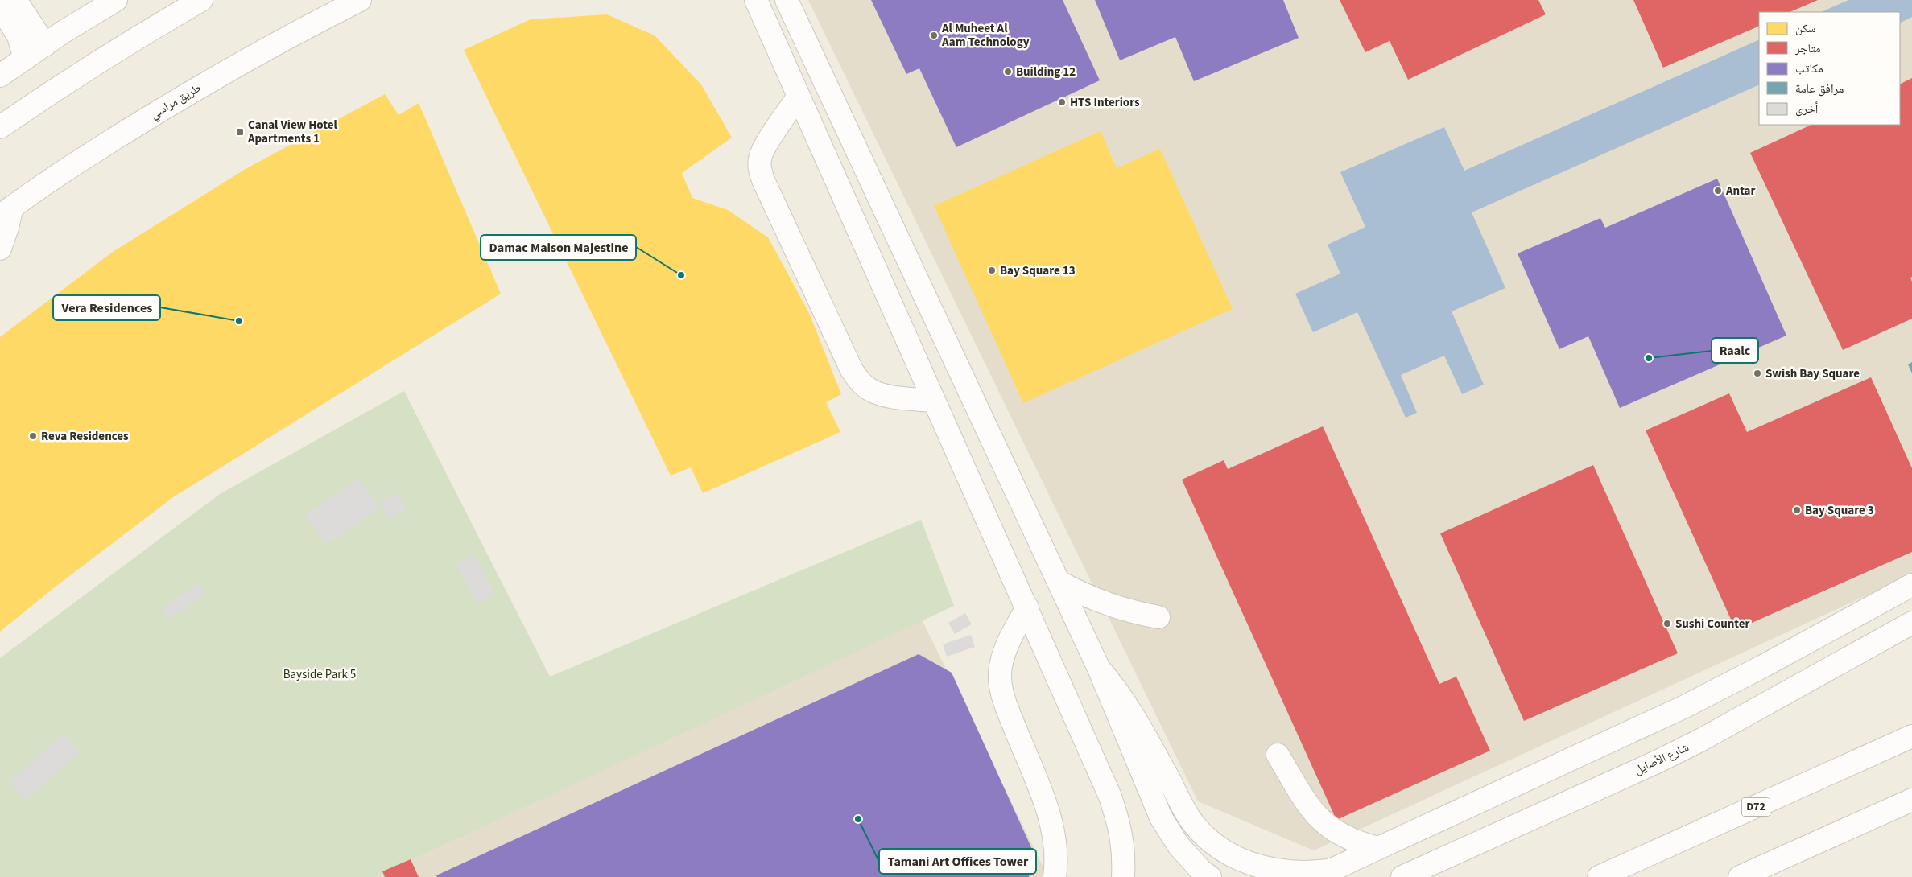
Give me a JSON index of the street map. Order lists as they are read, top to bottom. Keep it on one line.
{"streets":{"street":["طريق مراسي","شارع الأصايل","D72"]},"parks":["Bayside Park 5"],"places":{"other":["Al Muheet Al Aam Technology","Building 12","HTS Interiors","Antar","Bay Square 13","Damac Maison Majestine","Vera Residences","Raalc","Swish Bay Square","Reva Residences","Bay Square 3","Sushi Counter","Tamani Art Offices Tower"],"transit":["Canal View Hotel Apartments 1"]},"legend":["سكن","متاجر","مكاتب","مرافق عامة","أخرى"]}
